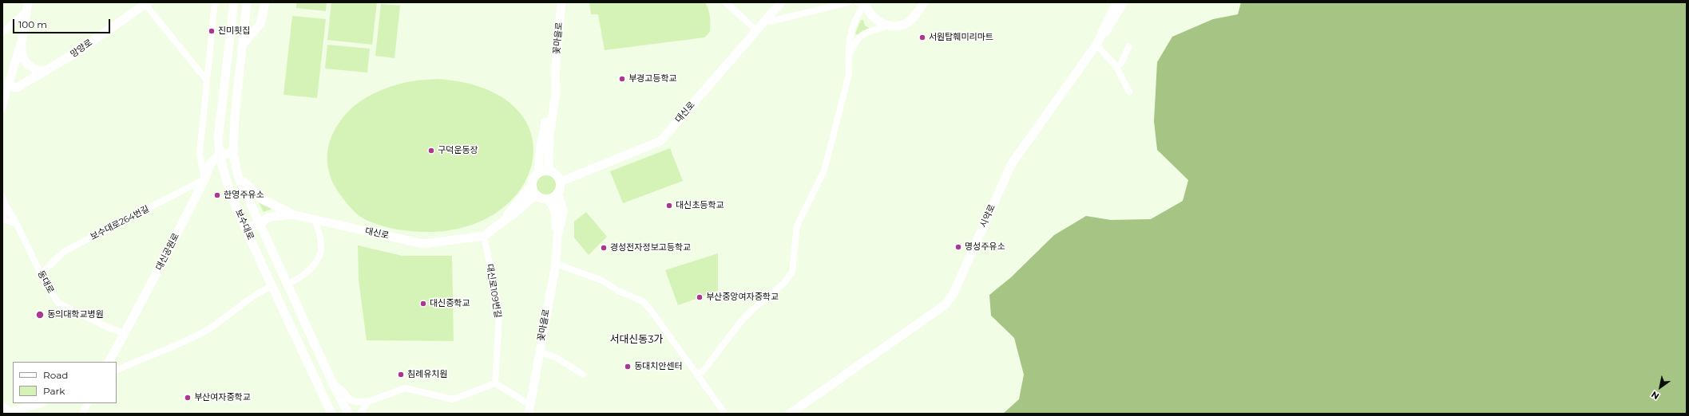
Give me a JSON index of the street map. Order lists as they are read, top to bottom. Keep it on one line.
{"streets":{"main road":["꽃마을로","망양로","대신로","시약로","보수대로","대신공원로"],"street":["보수대로264번길","동대로","대신로109번길"]},"crossings":[["꽃마을로","대신로"],["대신로","보수대로"],["대신로","대신로109번길"],["보수대로264번길","대신공원로"],["보수대로264번길","동대로"],["보수대로","대신공원로"],["대신공원로","동대로"]],"districts":["서대신동3가"],"places":["진미횟집","서원탑훼미리마트","부경고등학교","구덕운동장","한영주유소","대신초등학교","명성주유소","경성전자정보고등학교","부산중앙여자중학교","대신중학교","동의대학교병원","동대치안센터","침례유치원","부산여자중학교"],"legend":["Road","Park"],"scale_bar":"100 m","north":"bottom left"}
